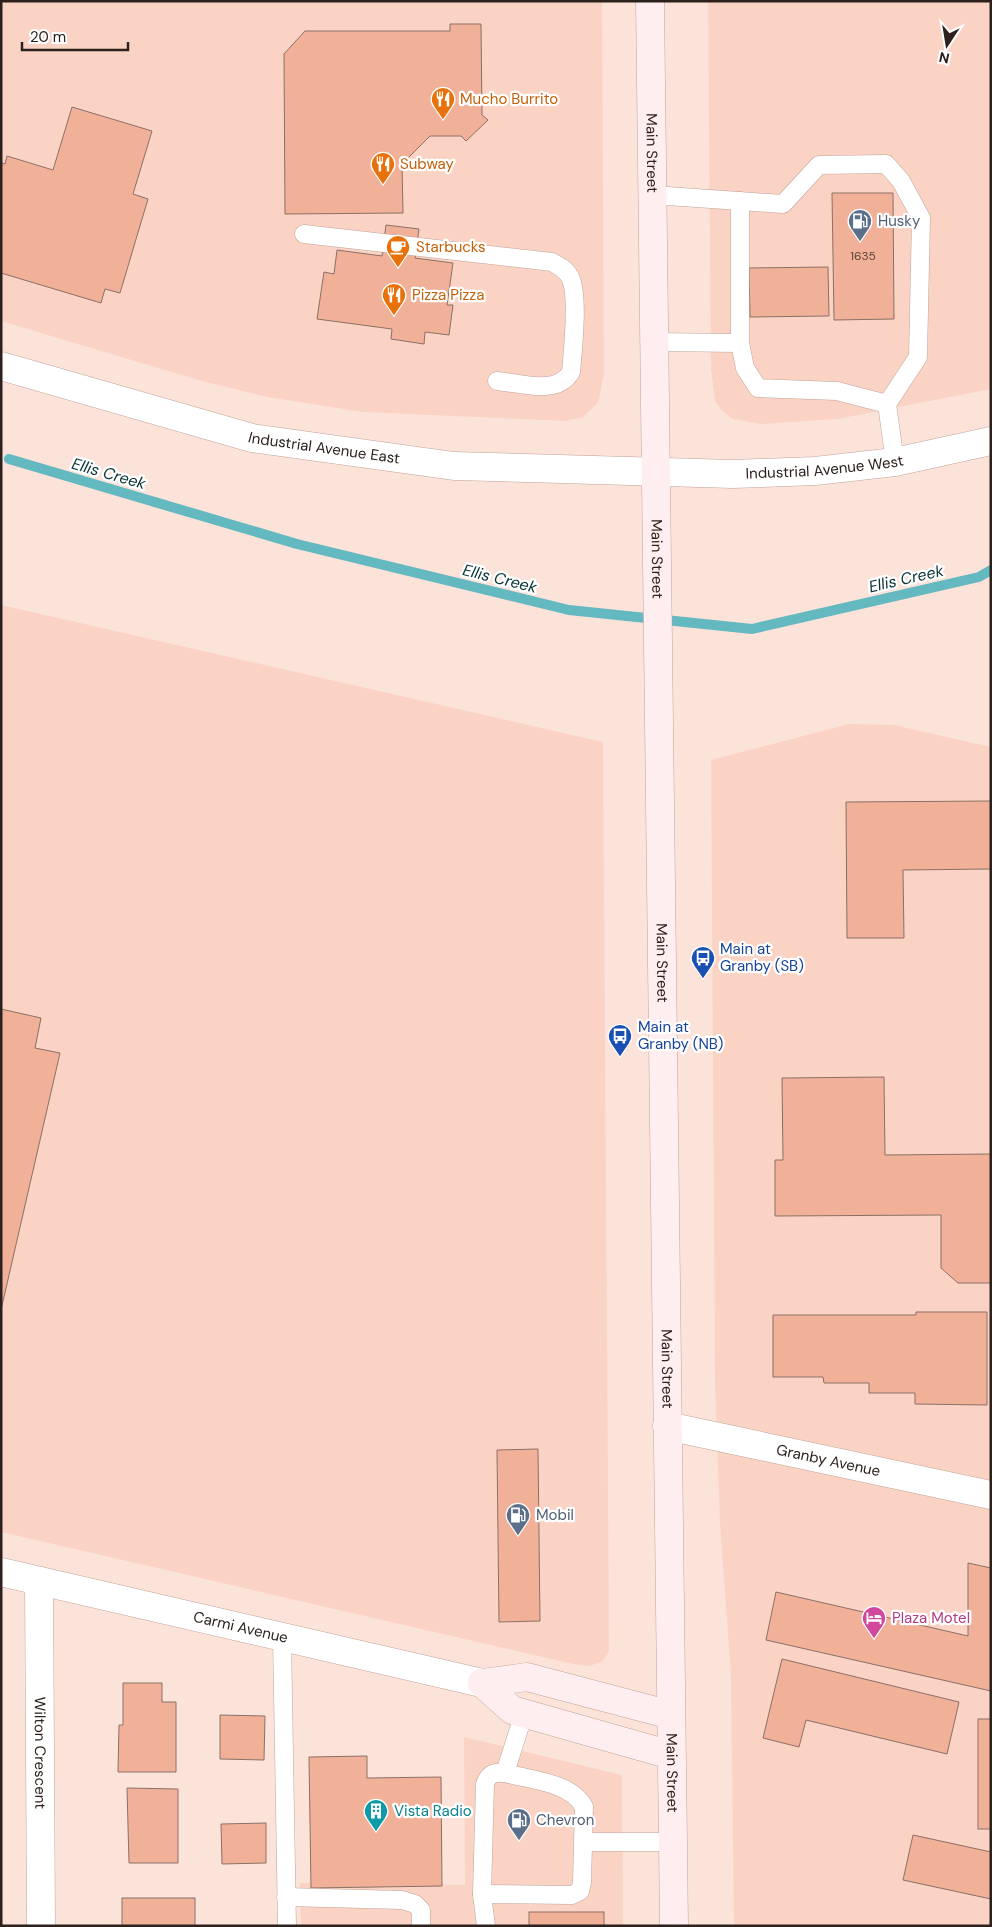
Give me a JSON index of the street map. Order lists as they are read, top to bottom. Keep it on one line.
{"streets":{"main road":["Main Street"],"street":["Industrial Avenue East","Industrial Avenue West","Granby Avenue","Carmi Avenue","Wilton Crescent"]},"crossings":[["Main Street","Industrial Avenue East"],["Main Street","Industrial Avenue West"],["Main Street","Granby Avenue"],["Industrial Avenue East","Industrial Avenue West"],["Carmi Avenue","Wilton Crescent"]],"water":["Ellis Creek"],"places":{"restaurant":["Mucho Burrito","Subway","Pizza Pizza"],"fuel station":["Husky","Mobil","Chevron"],"cafe":["Starbucks"],"bus stop":["Main at Granby (SB)","Main at Granby (NB)"],"hotel":["Plaza Motel"],"building":["Vista Radio"]},"house_numbers":["1635"],"scale_bar":"20 m","north":"bottom"}
